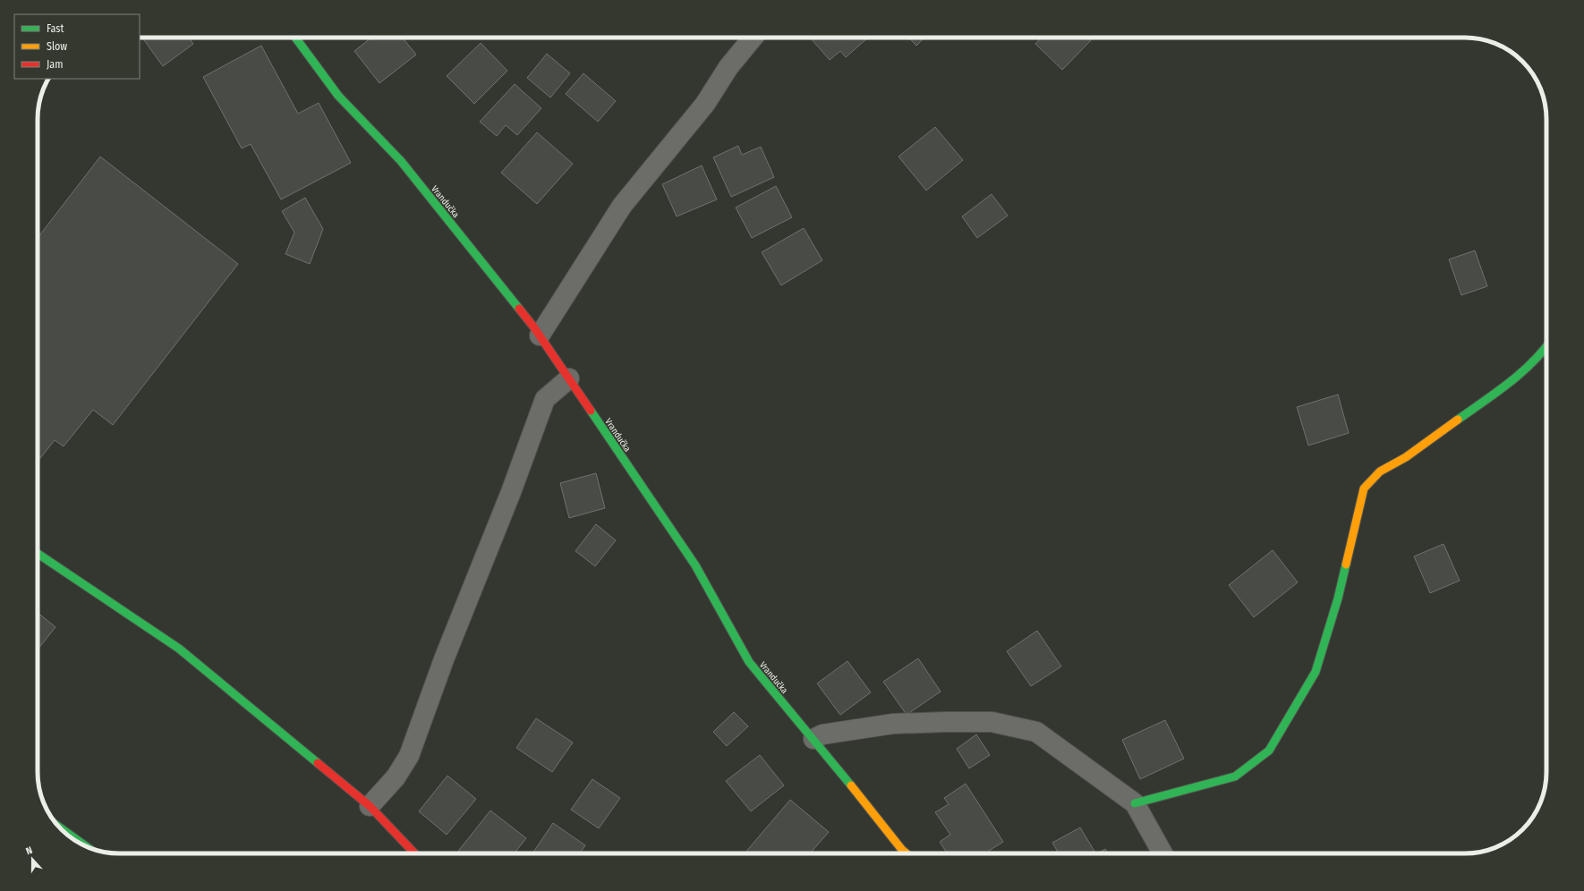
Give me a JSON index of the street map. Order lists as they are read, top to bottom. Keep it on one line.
{"streets":{"street":["Vrandučka"]},"legend":["Fast","Slow","Jam"],"north":"top"}
